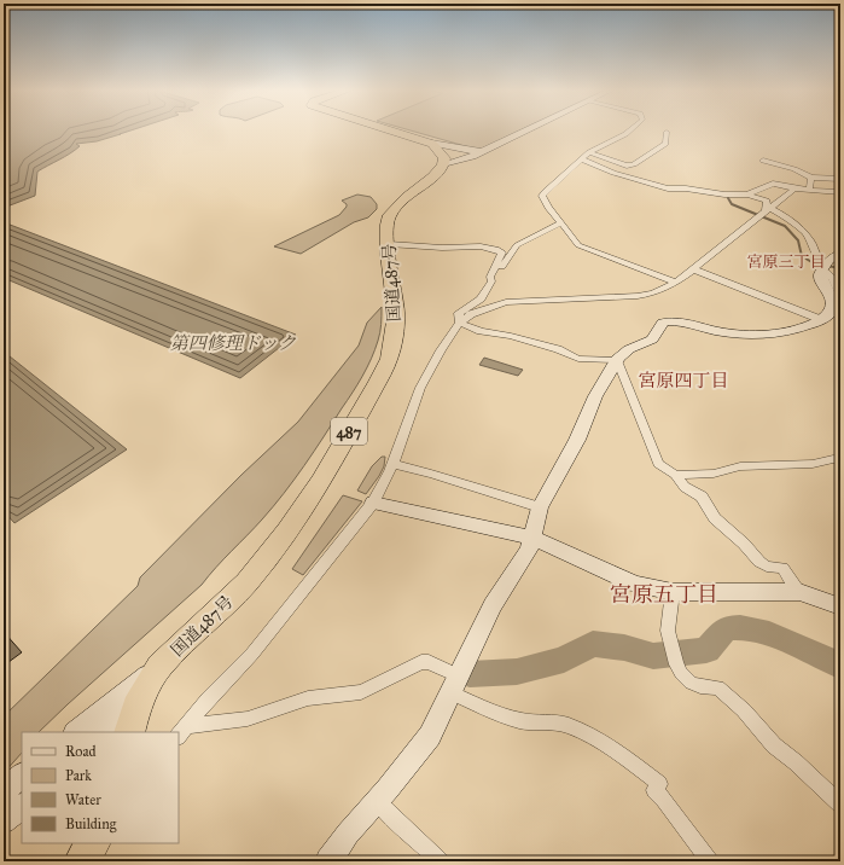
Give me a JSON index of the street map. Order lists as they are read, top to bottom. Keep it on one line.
{"streets":{"highway":["国道487号","487"]},"districts":["宮原三丁目","宮原四丁目","宮原五丁目"],"water":["第四修理ドック"],"legend":["Road","Park","Water","Building"]}
